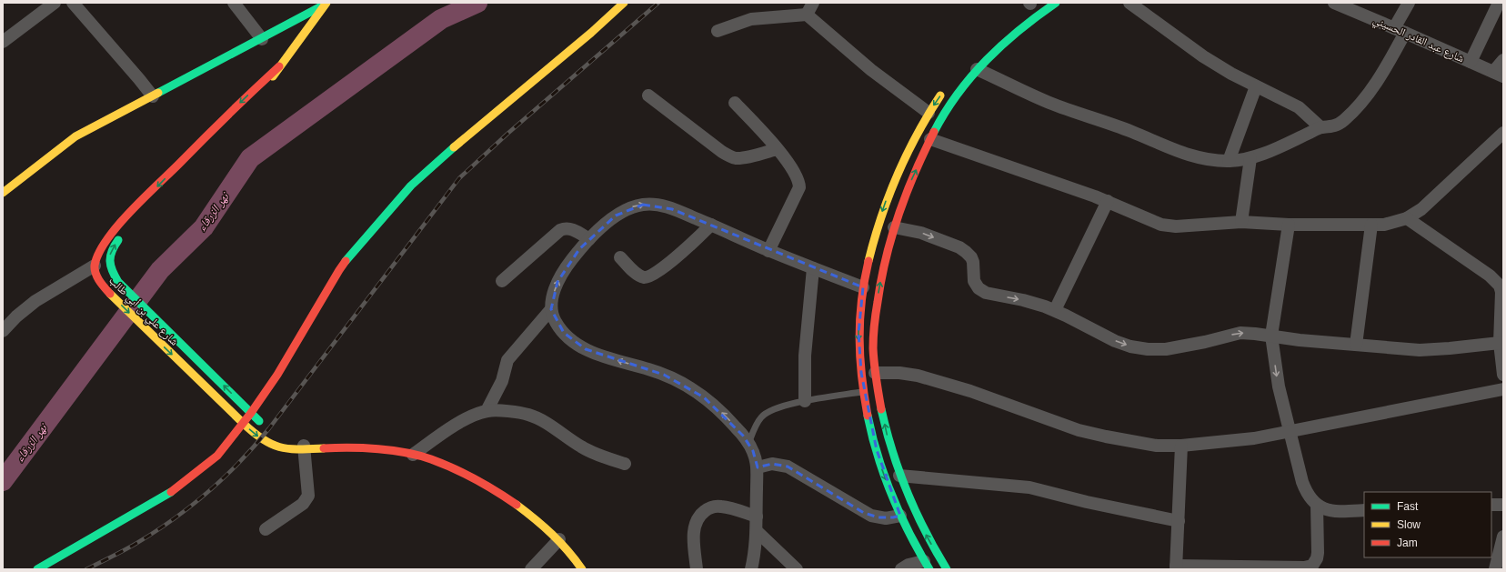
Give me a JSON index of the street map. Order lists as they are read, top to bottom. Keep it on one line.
{"streets":{"street":["شارع عبد القادر الحسيني","شارع علي بن أبي طالب"]},"water":["نهر الزرقاء"],"legend":["Fast","Slow","Jam"]}
